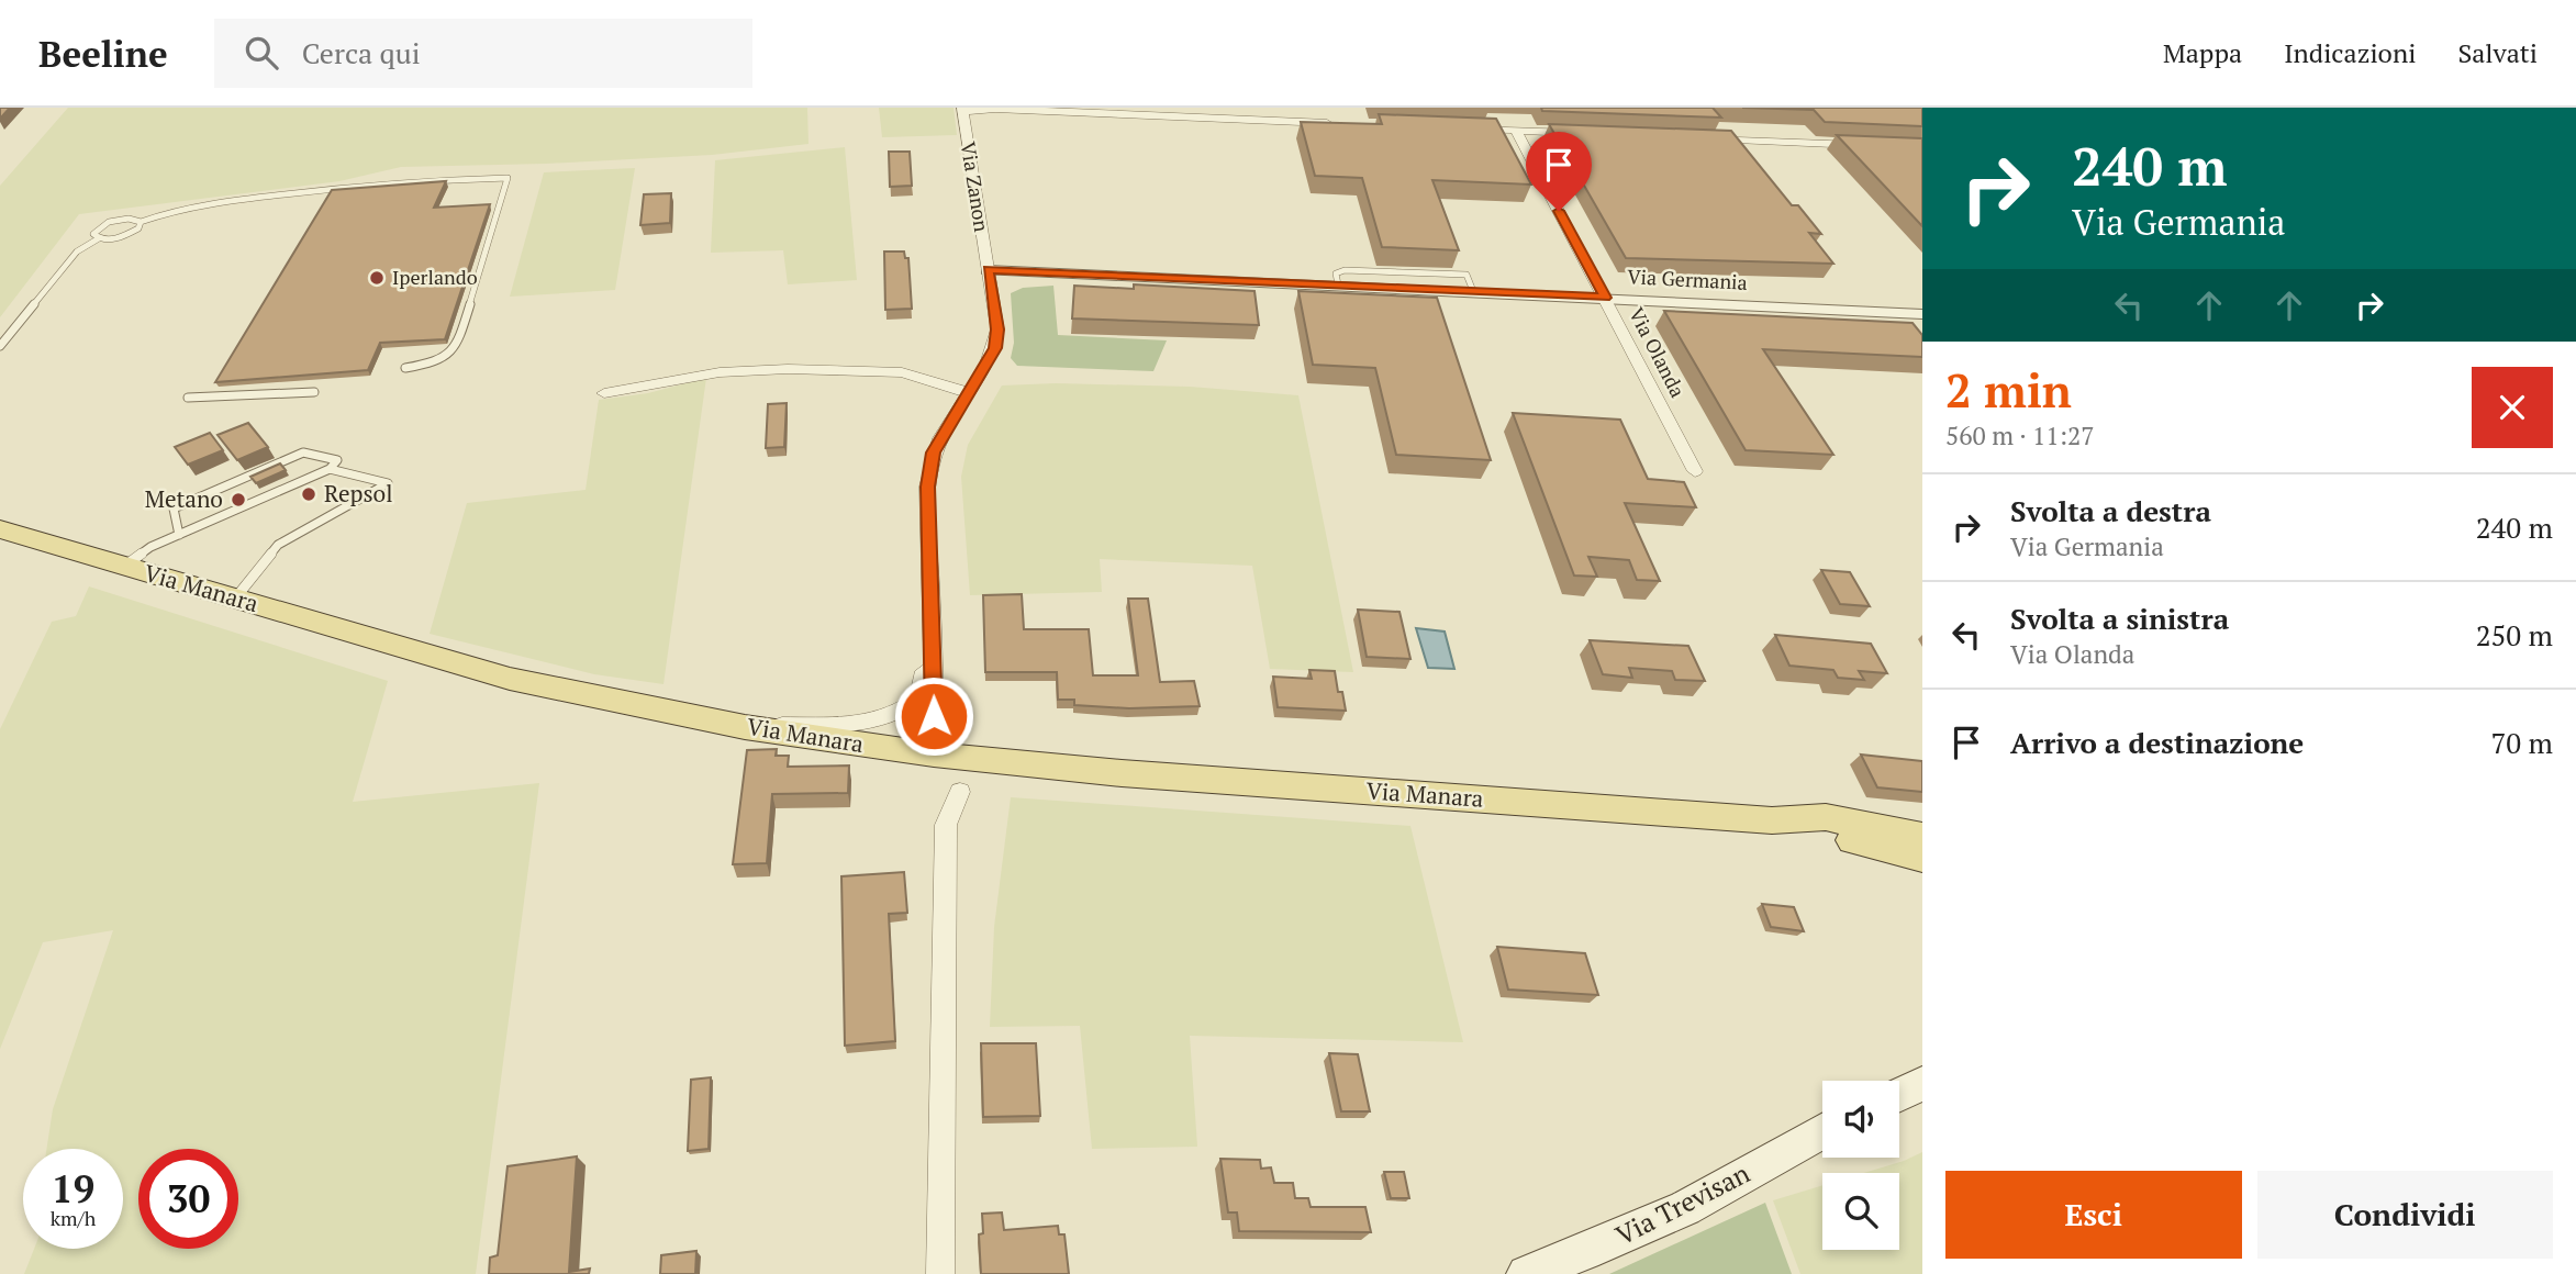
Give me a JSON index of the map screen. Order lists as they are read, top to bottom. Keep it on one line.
{"streets":{"main road":["Via Manara","Via Trevisan"],"street":["Via Zanon","Via Germania","Via Olanda"]},"crossings":[["Via Zanon","Via Germania"],["Via Zanon","Via Manara"],["Via Germania","Via Olanda"]],"places":["Iperlando","Repsol","Metano"],"page":{"header":"Beeline","search":"Cerca qui","nav":["Mappa","Indicazioni","Salvati"],"turn":["240 m","Via Germania"],"heading":["2 min","560 m · 11:27"],"list":[{"name":"Svolta a destra","note":"Via Germania","value":"240 m"},{"name":"Svolta a sinistra","note":"Via Olanda","value":"250 m"},{"name":"Arrivo a destinazione","value":"70 m"}],"speed":"19 km/h","limit":"30","buttons":["Esci","Condividi"]}}
